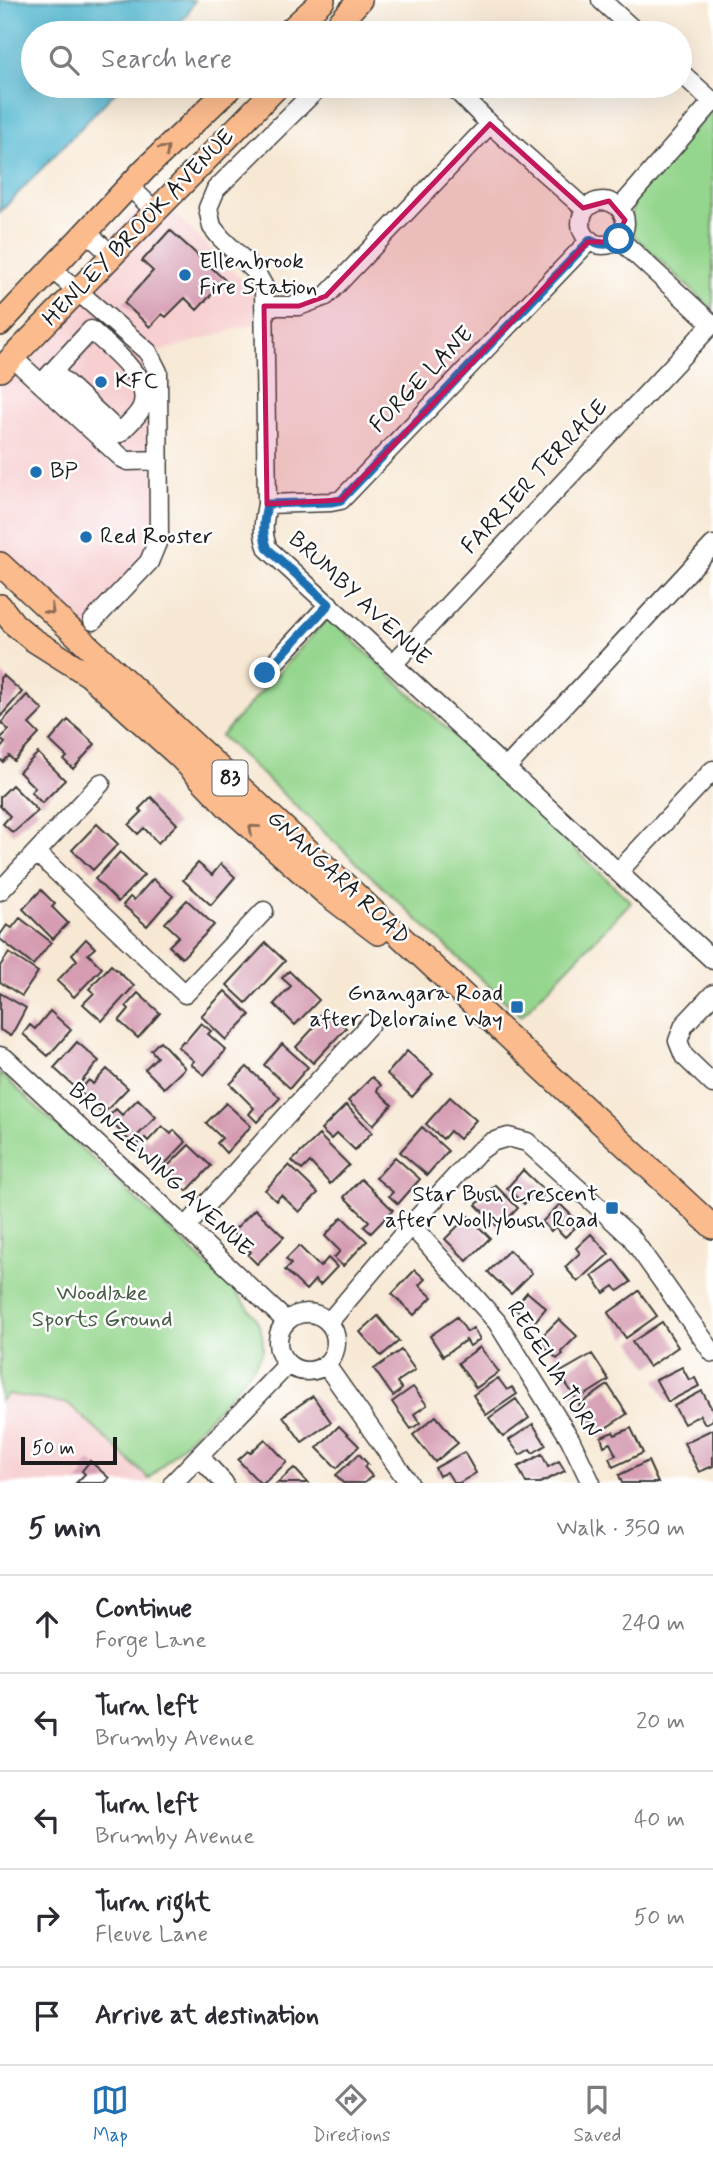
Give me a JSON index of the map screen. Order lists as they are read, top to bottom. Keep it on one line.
{"streets":{"main road":["HENLEY BROOK AVENUE","83","GNANGARA ROAD"],"street":["FORGE LANE","FARRIER TERRACE","BRUMBY AVENUE","BRONZEWING AVENUE","REGELIA TURN"]},"crossings":[["FORGE LANE","BRUMBY AVENUE"],["FARRIER TERRACE","BRUMBY AVENUE"]],"parks":["Woodlake Sports Ground"],"places":{"other":["Ellenbrook Fire Station","KFC","BP","Red Rooster"],"transit":["Gnangara Road after Deloraine Way","Star Bush Crescent after Woollybush Road"]},"scale_bar":"50 m","page":{"search":"Search here","scale":"50 m","heading":["5 min","Walk · 350 m"],"list":[["Continue","Forge Lane","240 m"],["Turn left","Brumby Avenue","20 m"],["Turn left","Brumby Avenue","40 m"],["Turn right","Fleuve Lane","50 m"],"Arrive at destination"],"nav":["Map","Directions","Saved"]}}
